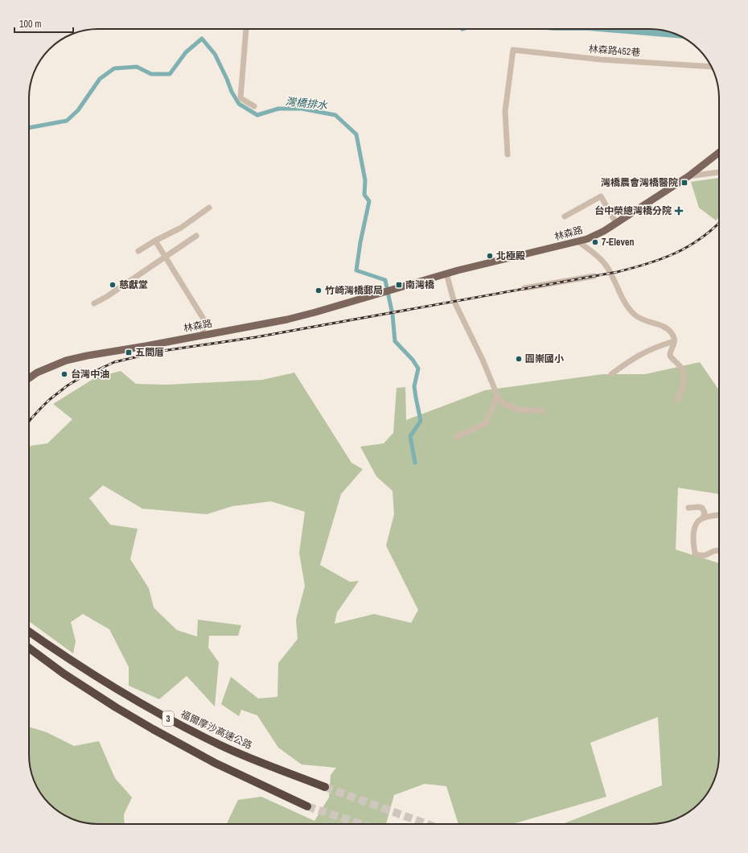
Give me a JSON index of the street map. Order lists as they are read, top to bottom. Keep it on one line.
{"streets":{"highway":["3","福爾摩沙高速公路"],"main road":["林森路"],"street":["林森路452巷"]},"water":["灣橋排水"],"places":{"transit":["灣橋農會灣橋醫院","南灣橋","五間厝"],"health":["台中榮總灣橋分院"],"other":["7-Eleven","北極殿","慈獻堂","竹崎灣橋郵局","圓崇國小","台灣中油"]},"scale_bar":"100 m"}
